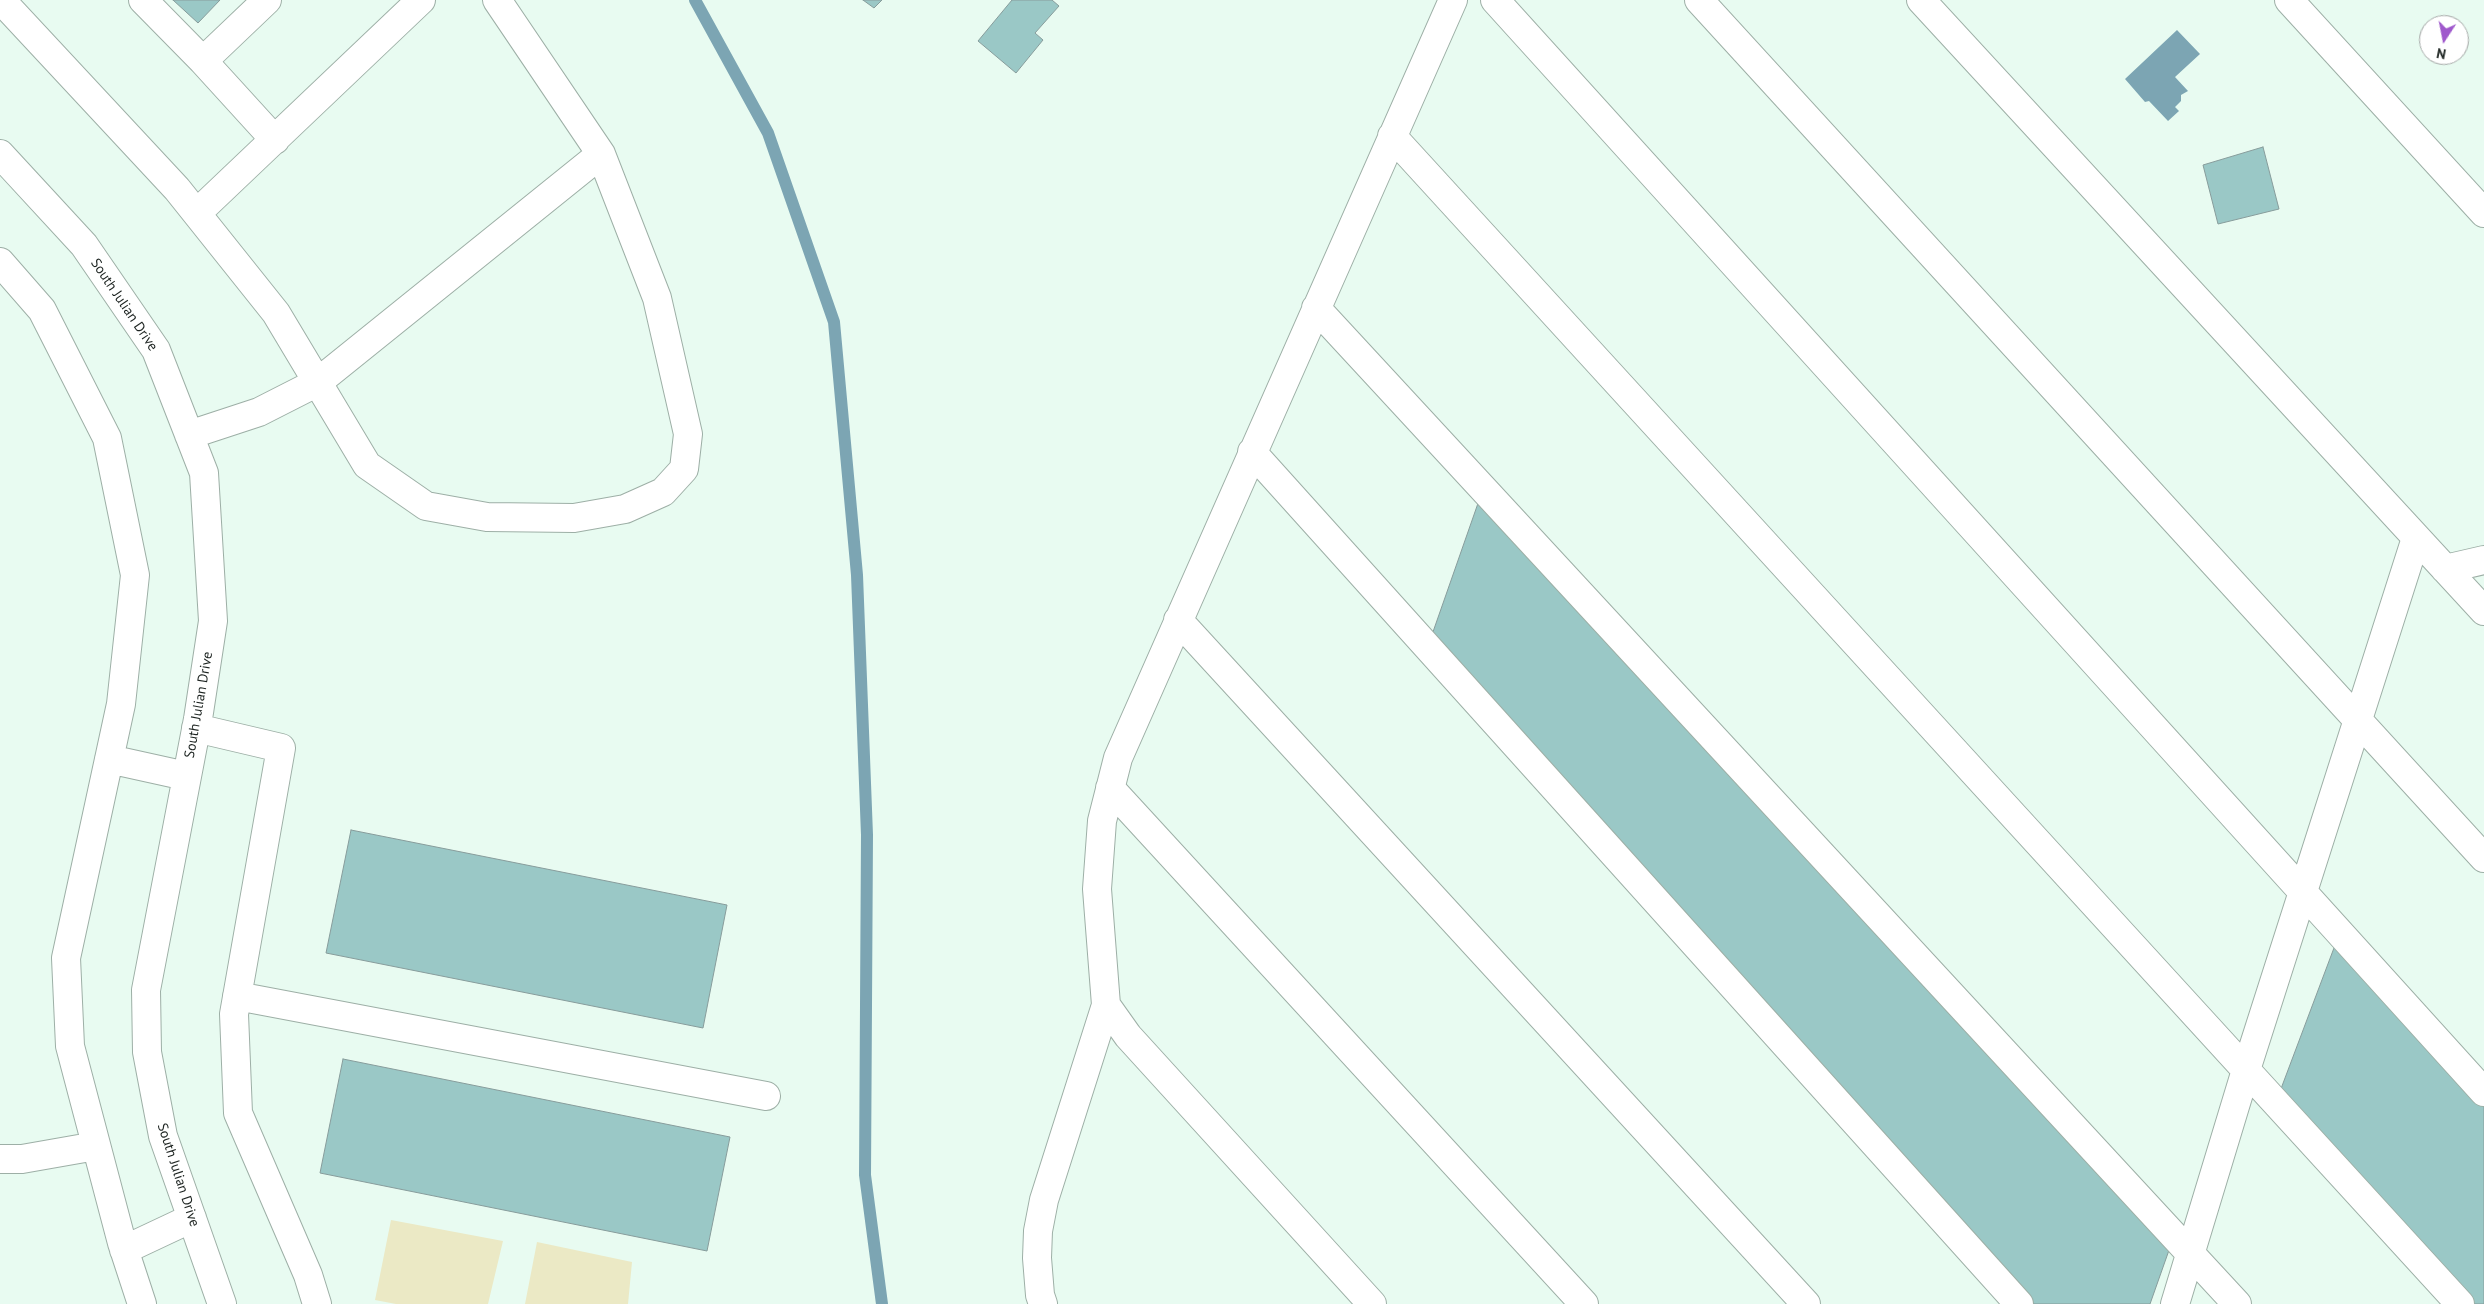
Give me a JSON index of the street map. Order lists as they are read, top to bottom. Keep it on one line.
{"streets":{"street":["South Julian Drive"]},"north":"bottom"}
